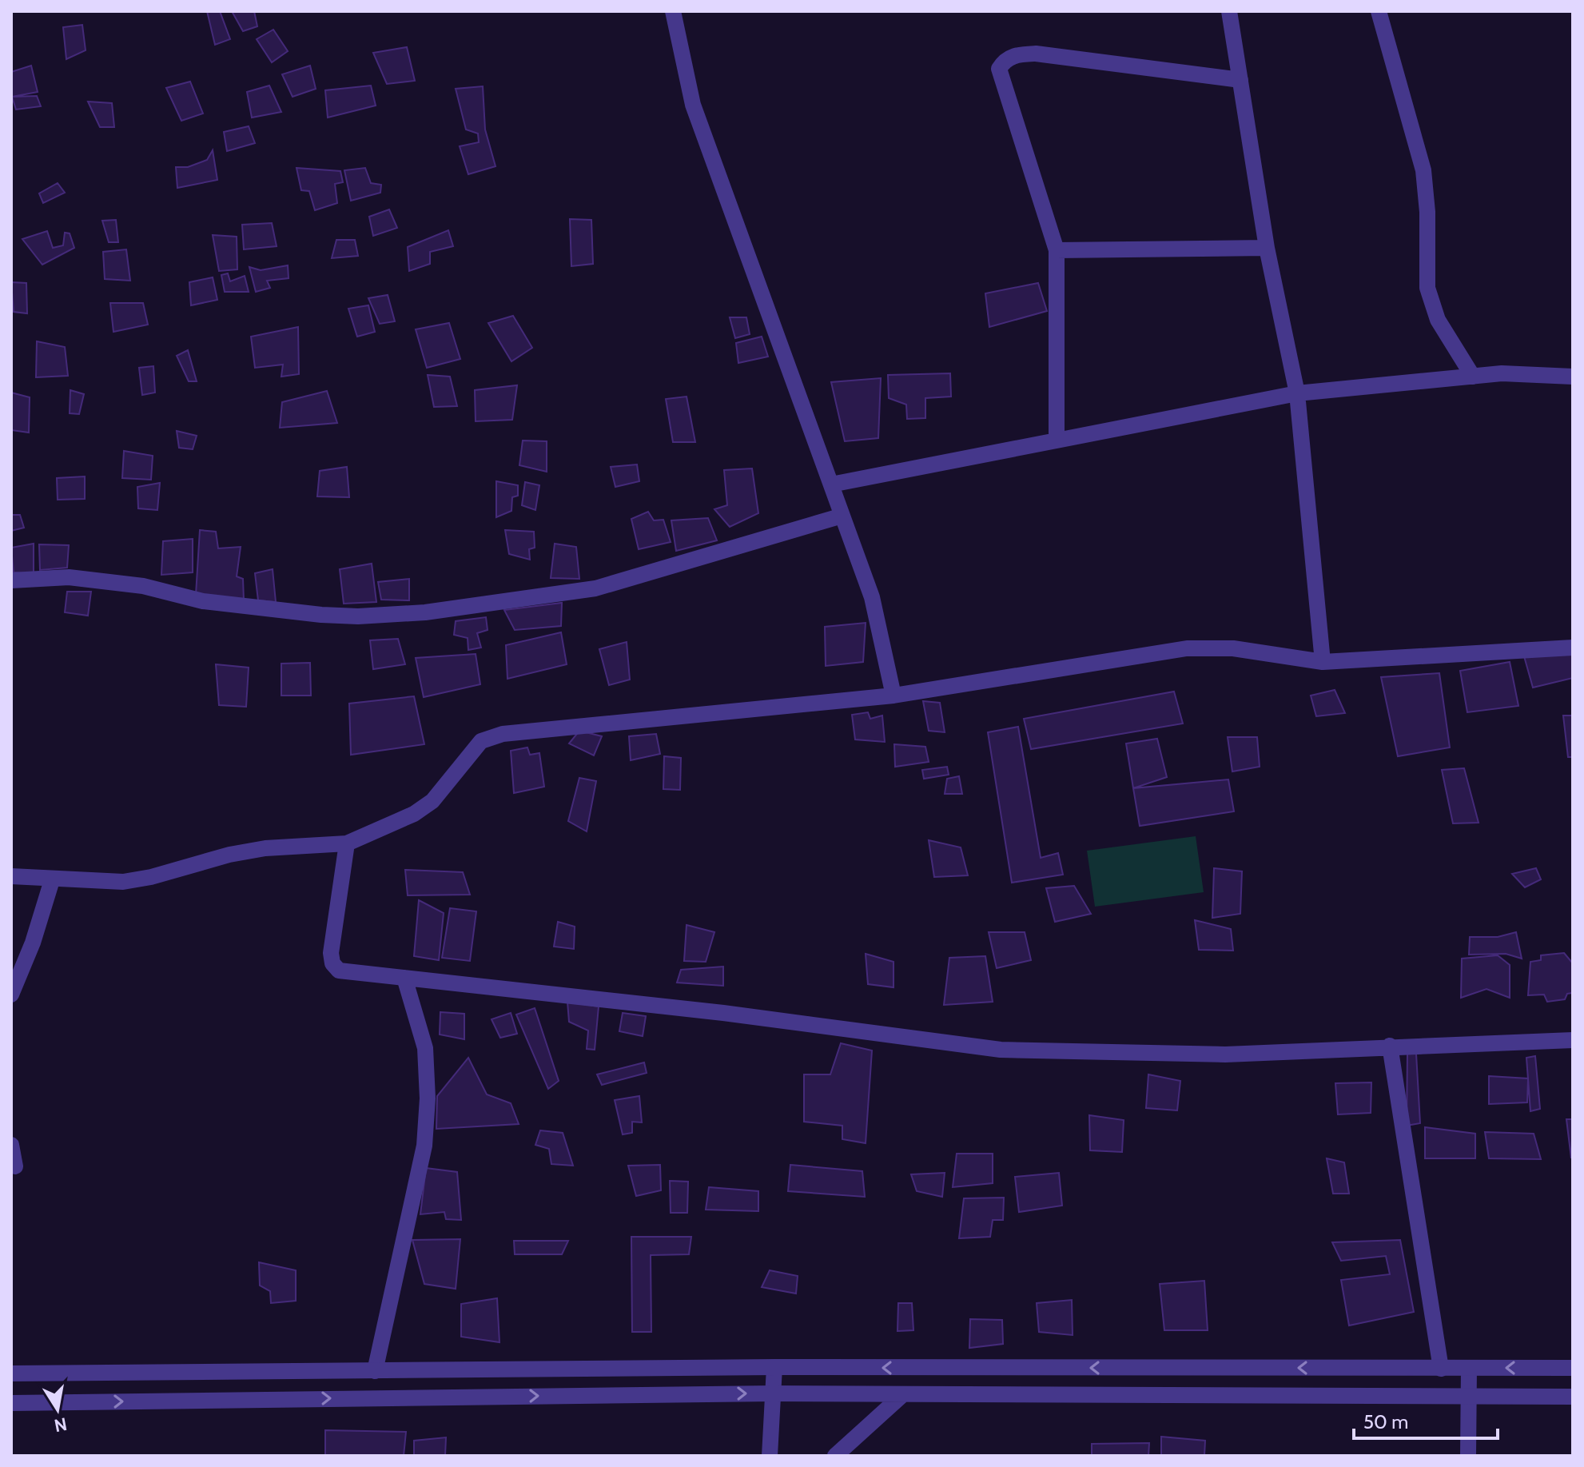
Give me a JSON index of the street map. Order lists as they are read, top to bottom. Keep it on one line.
{"scale_bar":"50 m","north":"bottom"}
